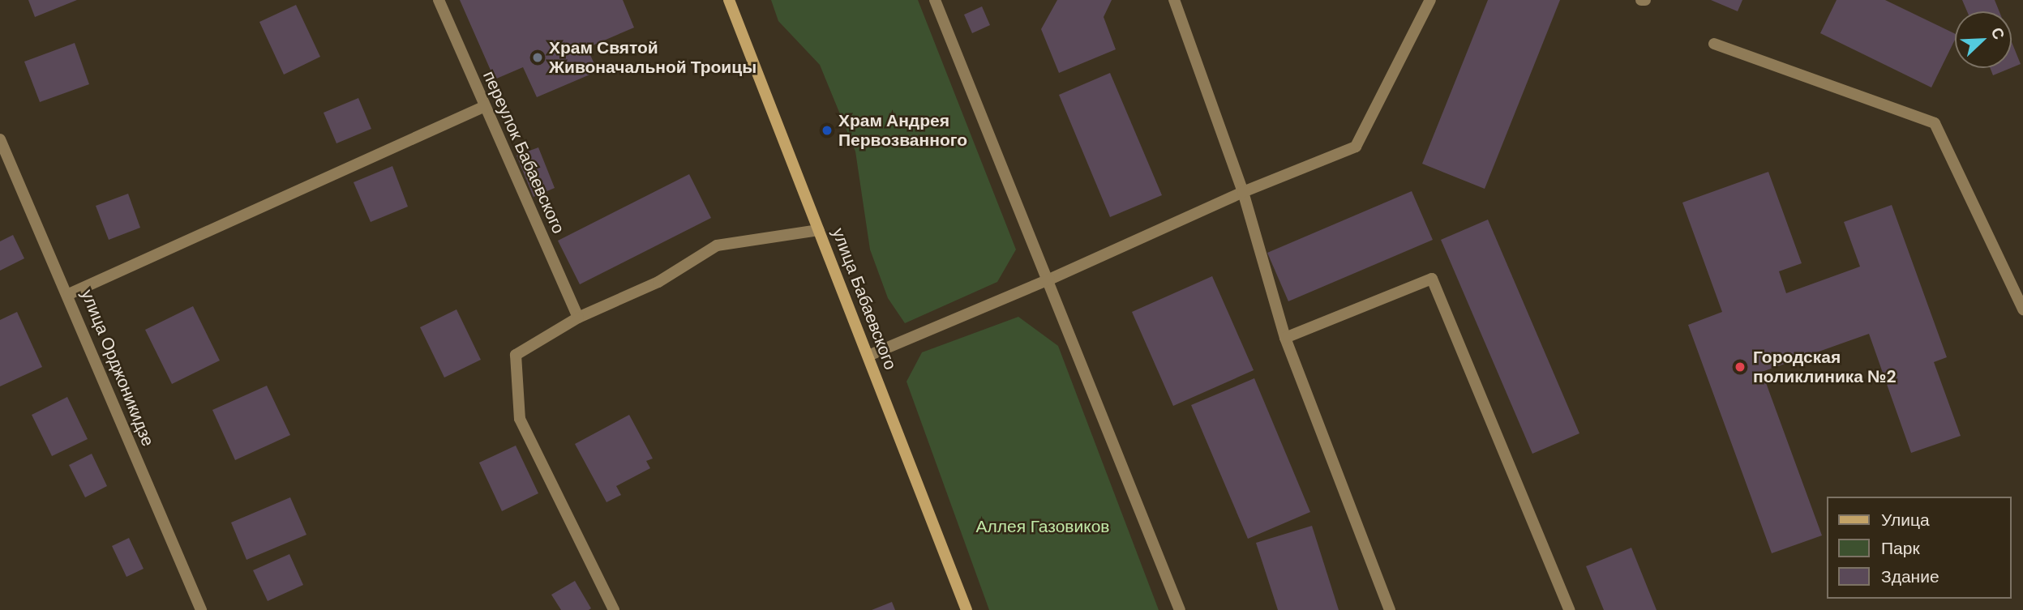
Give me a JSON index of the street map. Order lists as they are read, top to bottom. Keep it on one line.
{"streets":{"main road":["улица Бабаевского"],"street":["переулок Бабаевского","улица Орджоникидзе"]},"parks":["Аллея Газовиков"],"places":["Храм Святой Живоначальной Троицы","Храм Андрея Первозванного","Городская поликлиника №2"],"legend":["Улица","Парк","Здание"],"north":"top right"}
